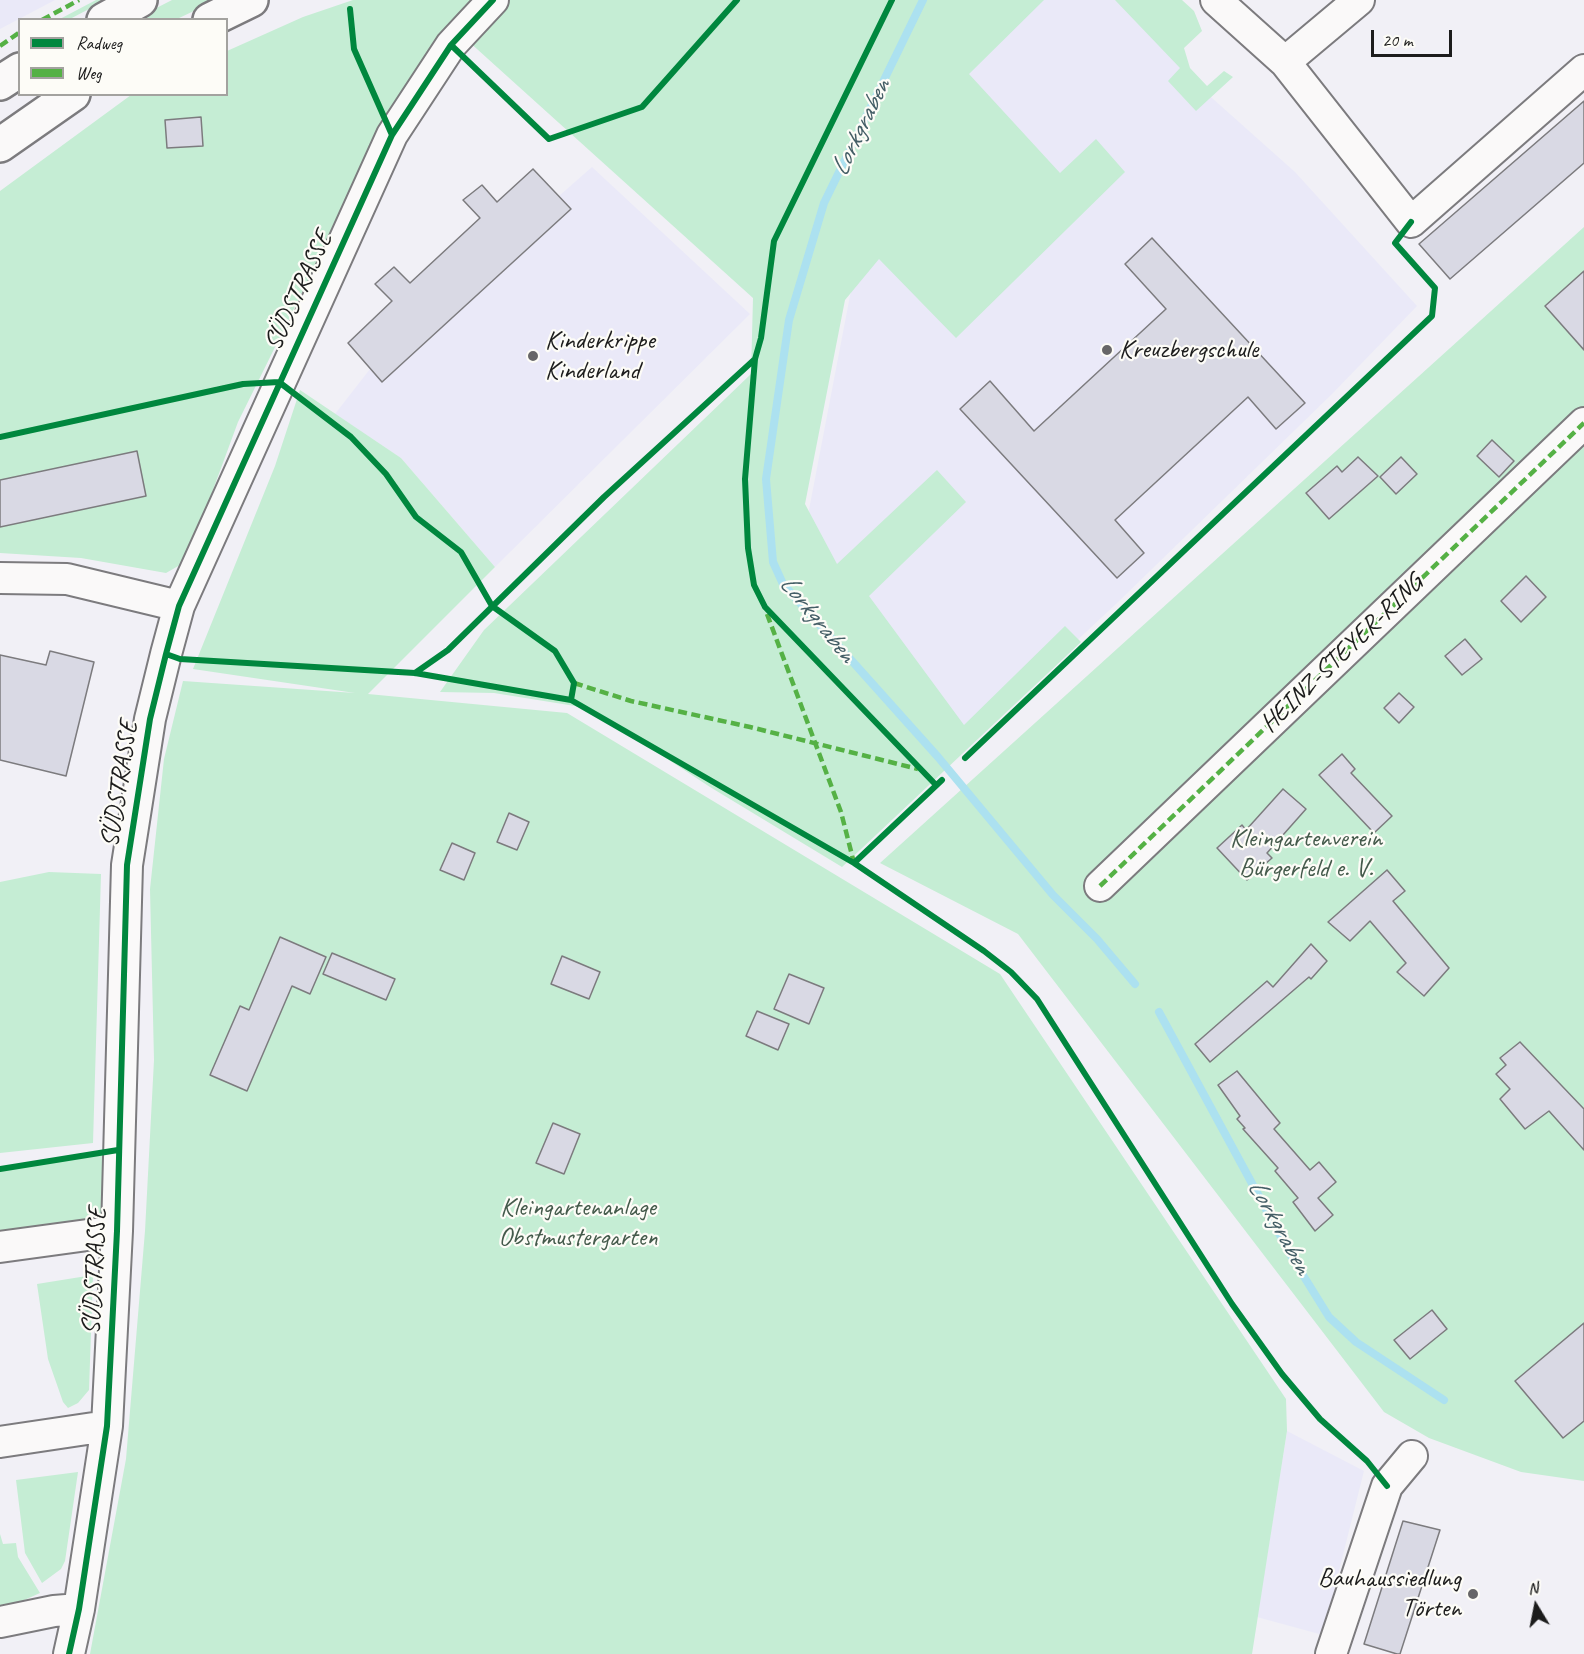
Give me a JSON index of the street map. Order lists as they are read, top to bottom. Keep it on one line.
{"streets":{"street":["SÜDSTRASSE","HEINZ-STEYER-RING"]},"water":["Lorkgraben"],"parks":["Kleingartenverein Bürgerfeld e. V.","Kleingartenanlage Obstmustergarten"],"places":["Kreuzbergschule","Kinderkrippe Kinderland","Bauhaussiedlung Törten"],"legend":["Radweg","Weg"],"scale_bar":"20 m","north":"top"}
